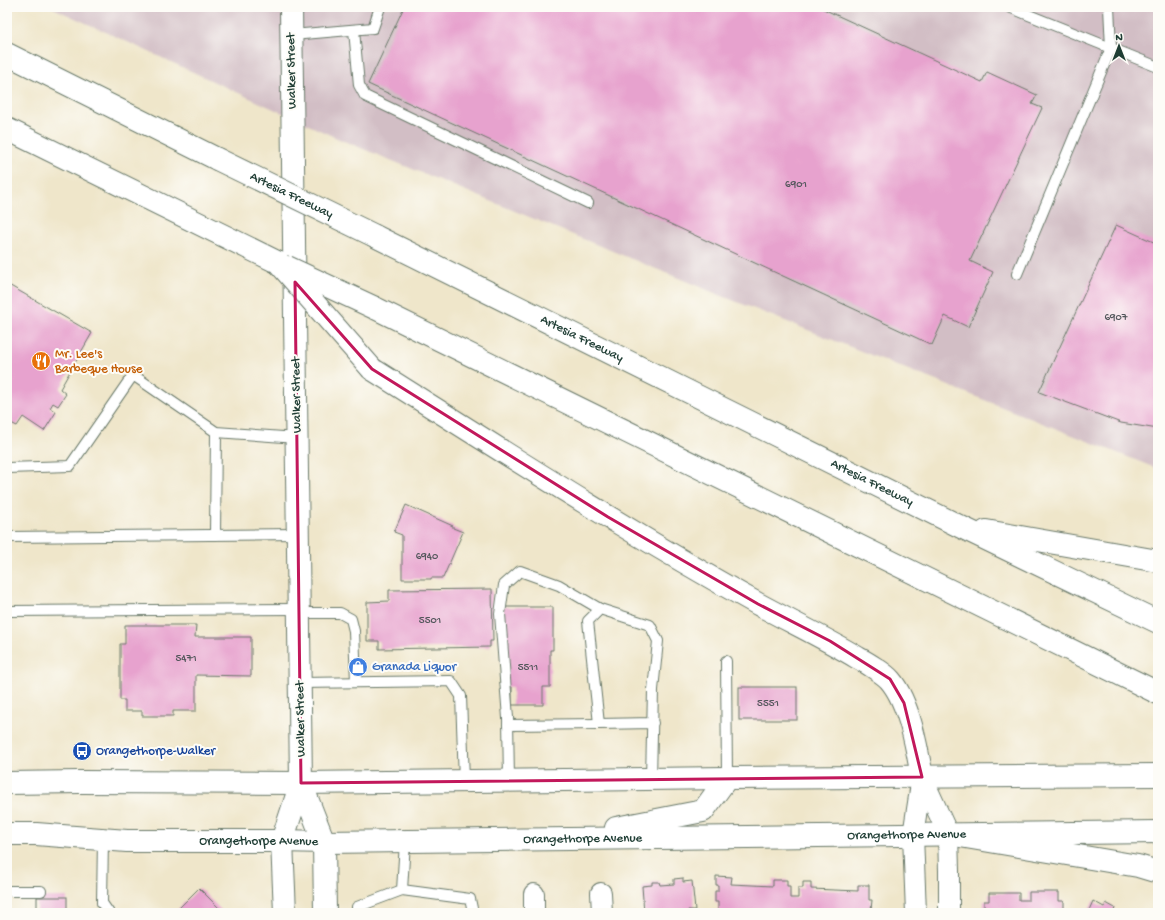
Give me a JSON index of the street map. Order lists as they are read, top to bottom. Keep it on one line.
{"streets":{"main road":["Walker Street","Artesia Freeway","Orangethorpe Avenue"]},"crossings":[["Walker Street","Orangethorpe Avenue"]],"places":{"restaurant":["Mr. Lee's Barbeque House"],"shop":["Granada Liquor"],"bus stop":["Orangethorpe-Walker"]},"house_numbers":["6901","6907","6940","5501","5471","5511","5551"],"north":"top"}
